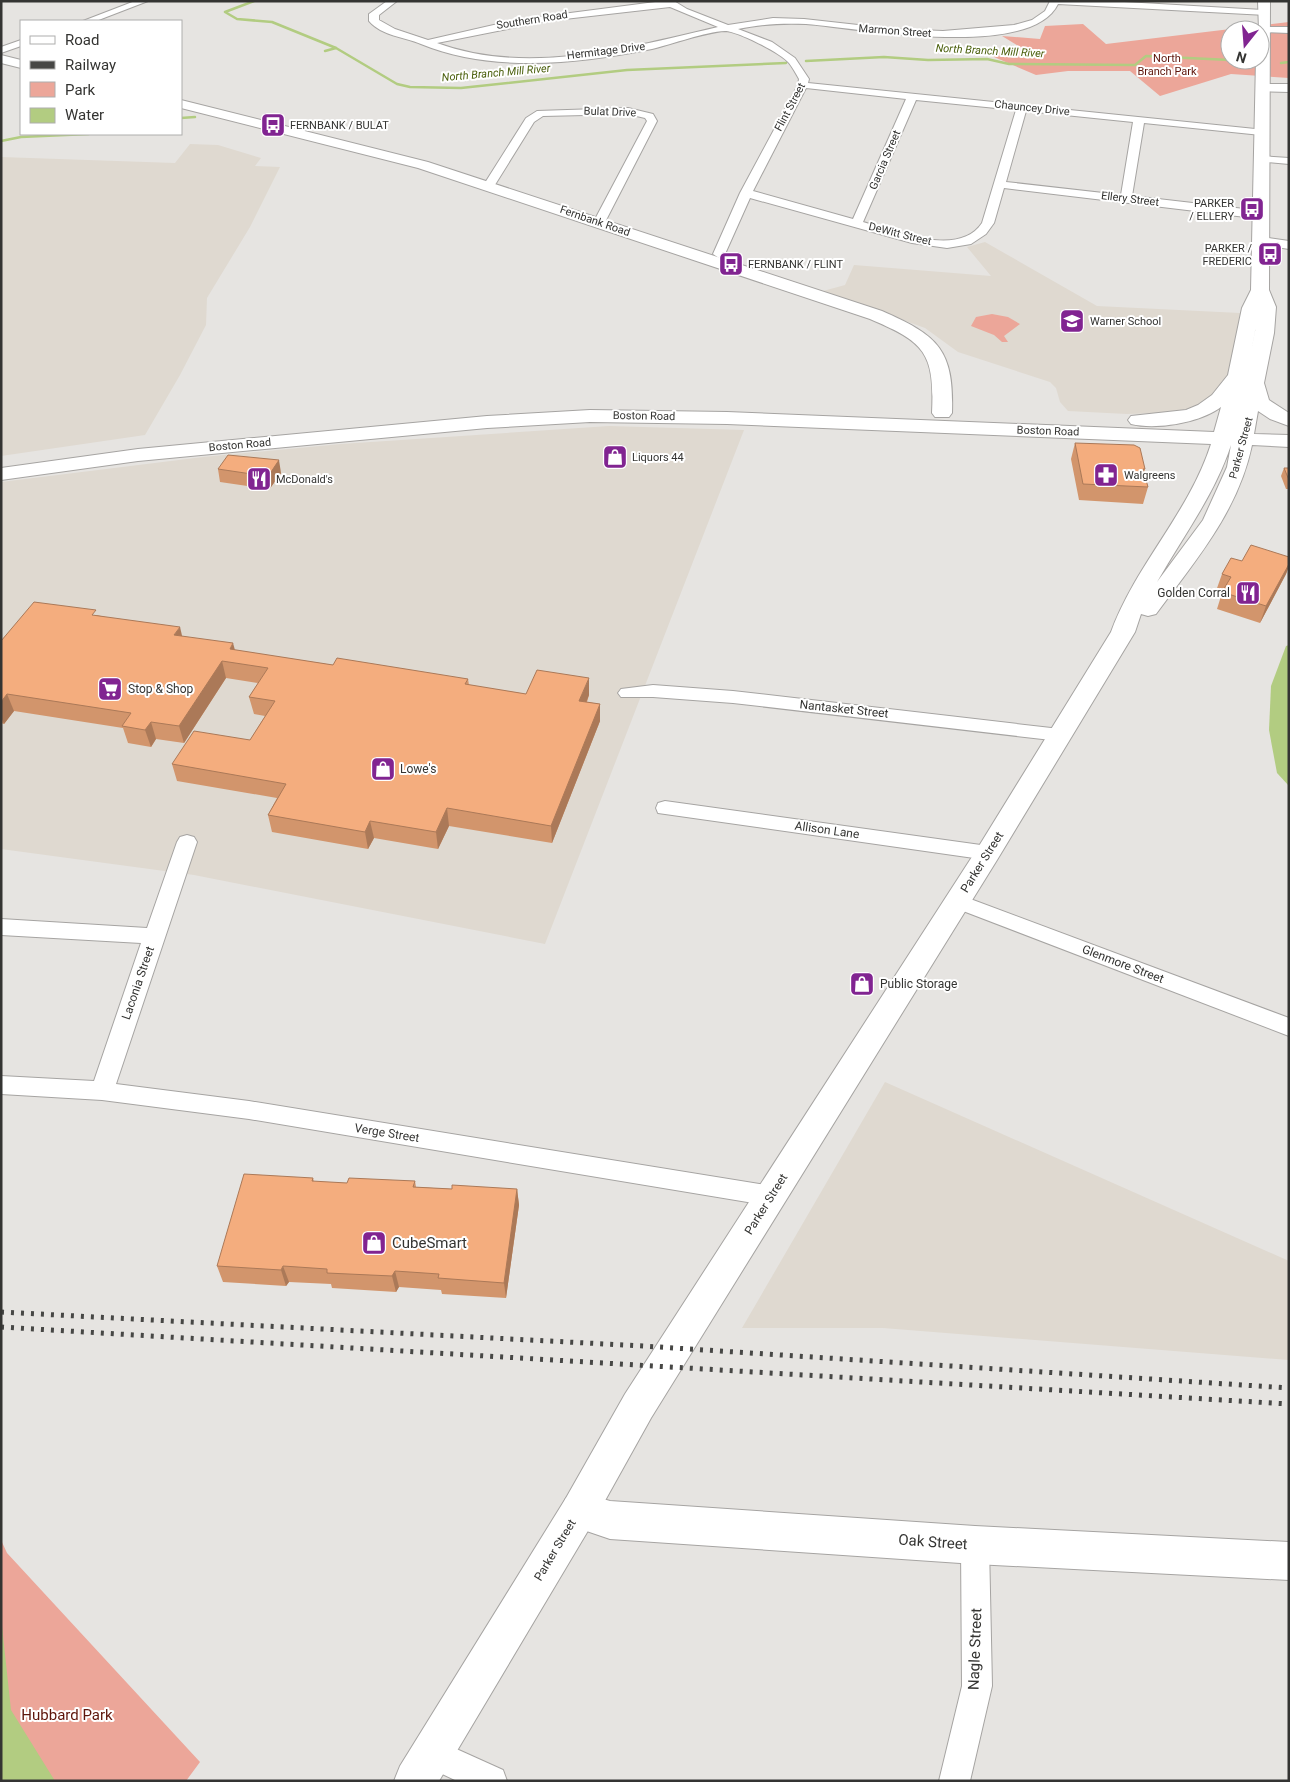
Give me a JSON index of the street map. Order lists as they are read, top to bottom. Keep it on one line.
{"streets":{"main road":["Fernbank Road","Boston Road","Parker Street","Oak Street"],"street":["Southern Road","Marmon Street","Hermitage Drive","Flint Street","Chauncey Drive","Bulat Drive","Garcia Street","Ellery Street","DeWitt Street","Nantasket Street","Allison Lane","Glenmore Street","Laconia Street","Verge Street","Nagle Street"]},"crossings":[["Southern Road","Hermitage Drive"],["Southern Road","Flint Street"],["Marmon Street","Hermitage Drive"],["Marmon Street","Flint Street"],["Hermitage Drive","Flint Street"],["Flint Street","Chauncey Drive"],["Flint Street","DeWitt Street"],["Chauncey Drive","Garcia Street"],["Chauncey Drive","DeWitt Street"],["Chauncey Drive","Parker Street"],["Bulat Drive","Fernbank Road"],["Garcia Street","DeWitt Street"],["Ellery Street","DeWitt Street"],["Ellery Street","Parker Street"],["Fernbank Road","Boston Road"],["Boston Road","Parker Street"],["Parker Street","Nantasket Street"],["Parker Street","Allison Lane"],["Parker Street","Glenmore Street"],["Parker Street","Verge Street"],["Parker Street","Oak Street"],["Laconia Street","Verge Street"],["Oak Street","Nagle Street"]],"water":["North Branch Mill River"],"parks":["North Branch Park","Hubbard Park"],"places":{"bus stop":["FERNBANK / BULAT","PARKER / ELLERY","PARKER / FREDERIC","FERNBANK / FLINT"],"school or university":["Warner School"],"shop":["Liquors 44","Lowe's","Public Storage","CubeSmart"],"pharmacy":["Walgreens"],"restaurant":["McDonald's","Golden Corral"],"supermarket":["Stop & Shop"]},"legend":["Road","Railway","Park","Water"],"north":"bottom"}
